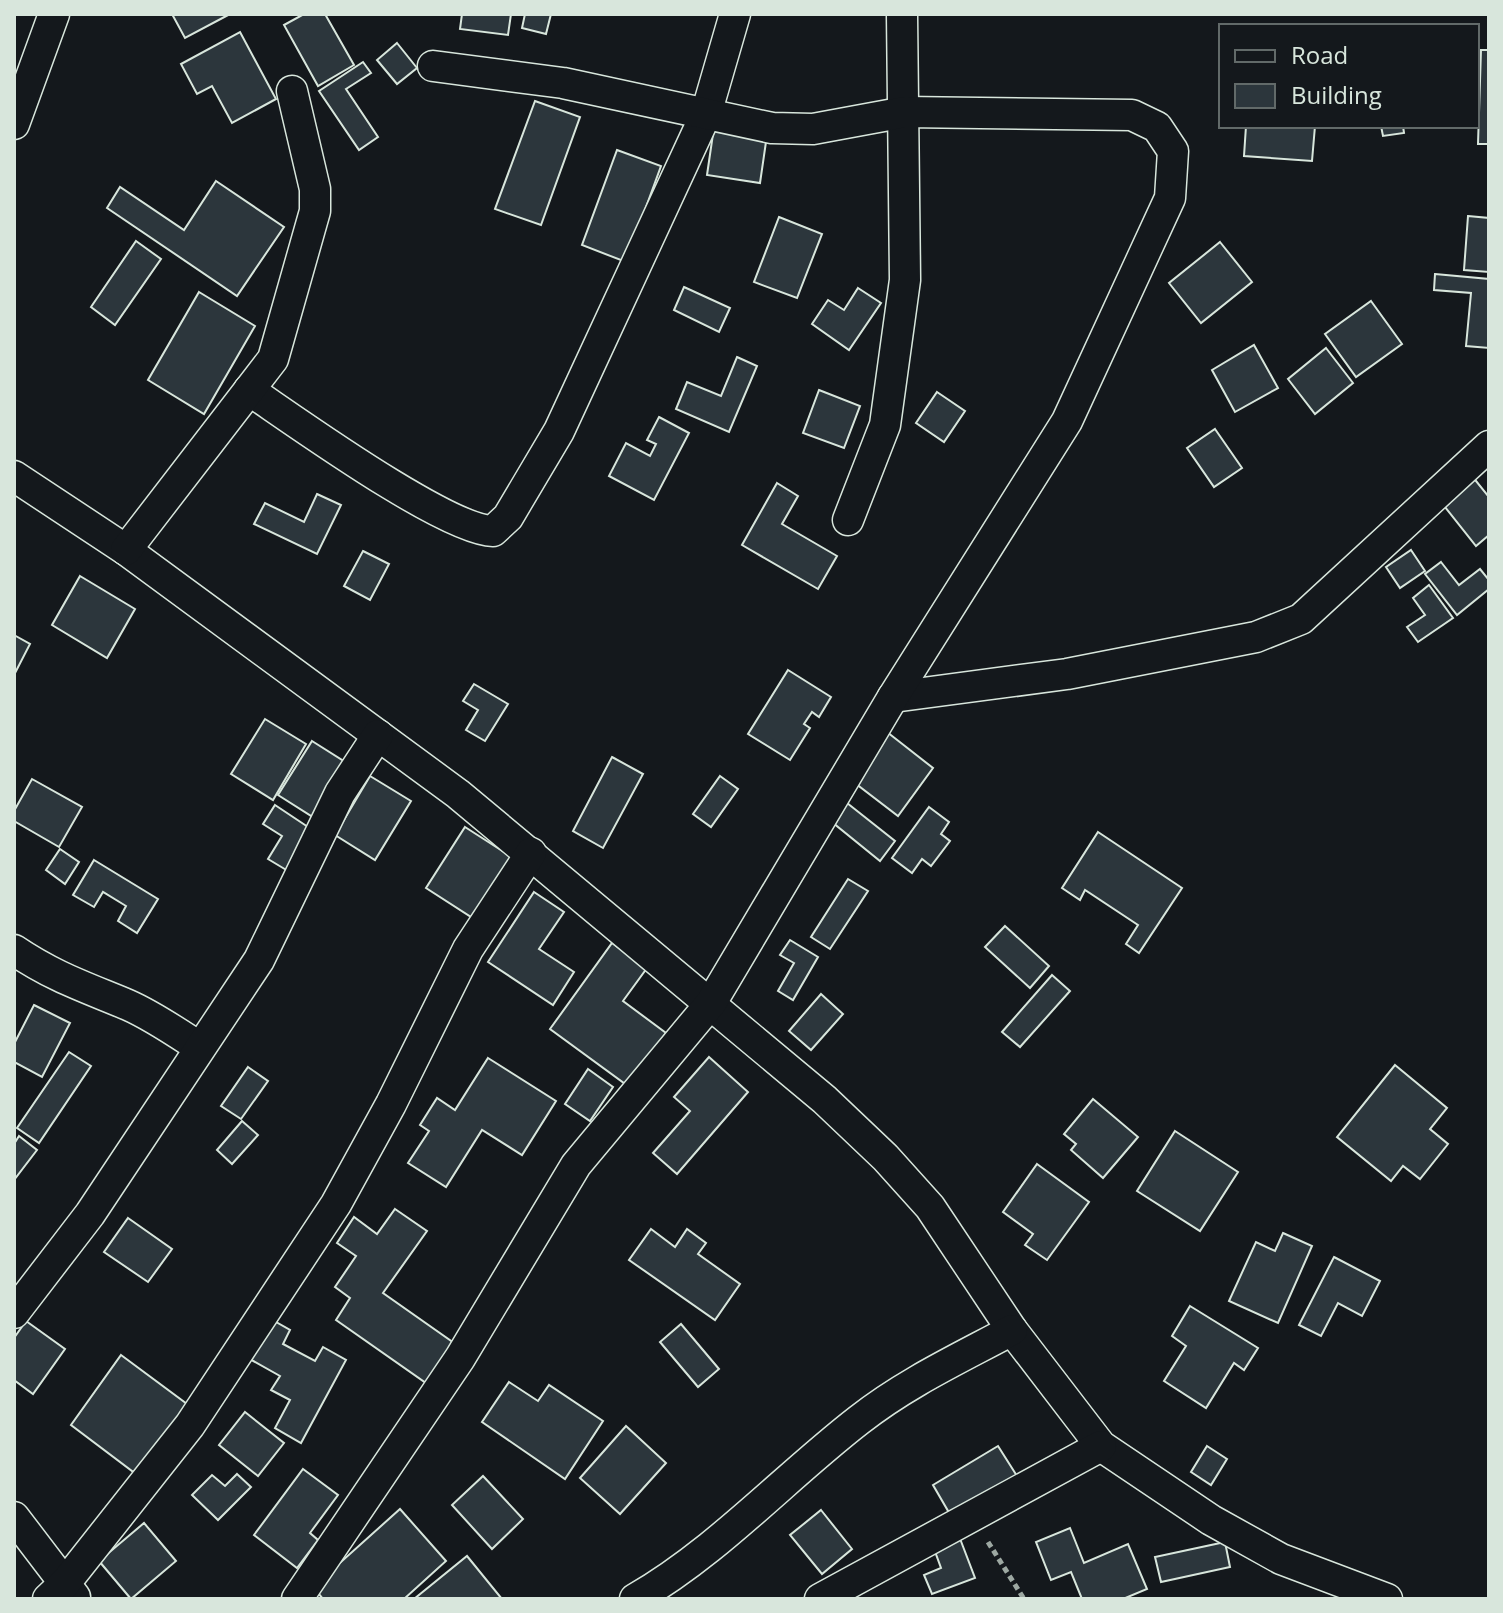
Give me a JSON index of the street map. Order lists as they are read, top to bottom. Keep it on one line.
{"legend":["Road","Building"]}
